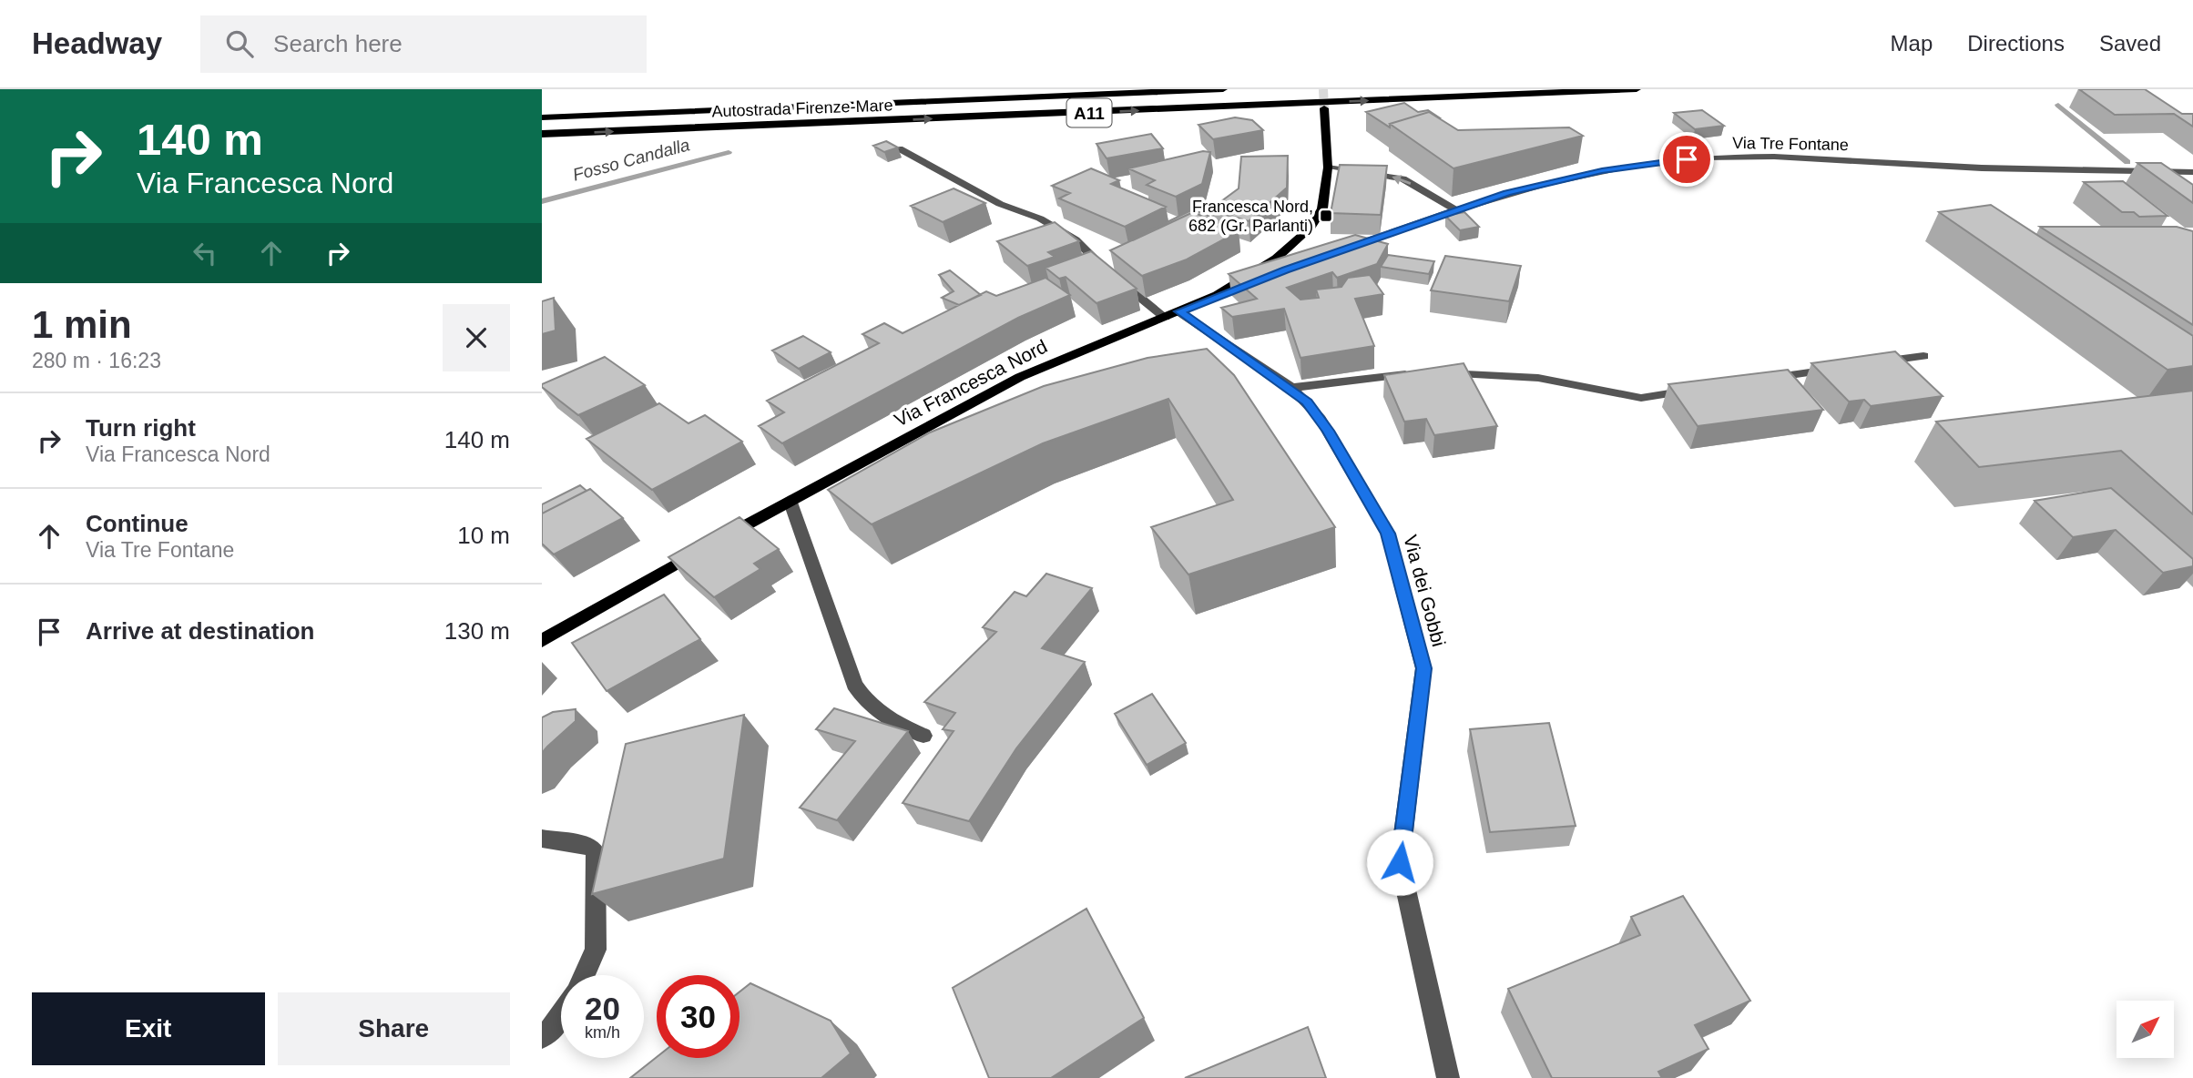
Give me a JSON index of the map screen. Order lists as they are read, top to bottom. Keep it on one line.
{"streets":{"highway":["Autostrada Firenze-Mare","A11"],"main road":["Via Francesca Nord"],"street":["Via Tre Fontane","Via dei Gobbi"]},"crossings":[["Via Francesca Nord","Via dei Gobbi"]],"water":["Fosso Candalla"],"places":{"transit":["Francesca Nord, 682 (Gr. Parlanti)"]},"north":"top right","page":{"header":"Headway","search":"Search here","nav":["Map","Directions","Saved"],"turn":["140 m","Via Francesca Nord"],"heading":["1 min","280 m · 16:23"],"list":[{"name":"Turn right","note":"Via Francesca Nord","value":"140 m"},{"name":"Continue","note":"Via Tre Fontane","value":"10 m"},{"name":"Arrive at destination","value":"130 m"}],"speed":"20 km/h","limit":"30","buttons":["Exit","Share"]}}
